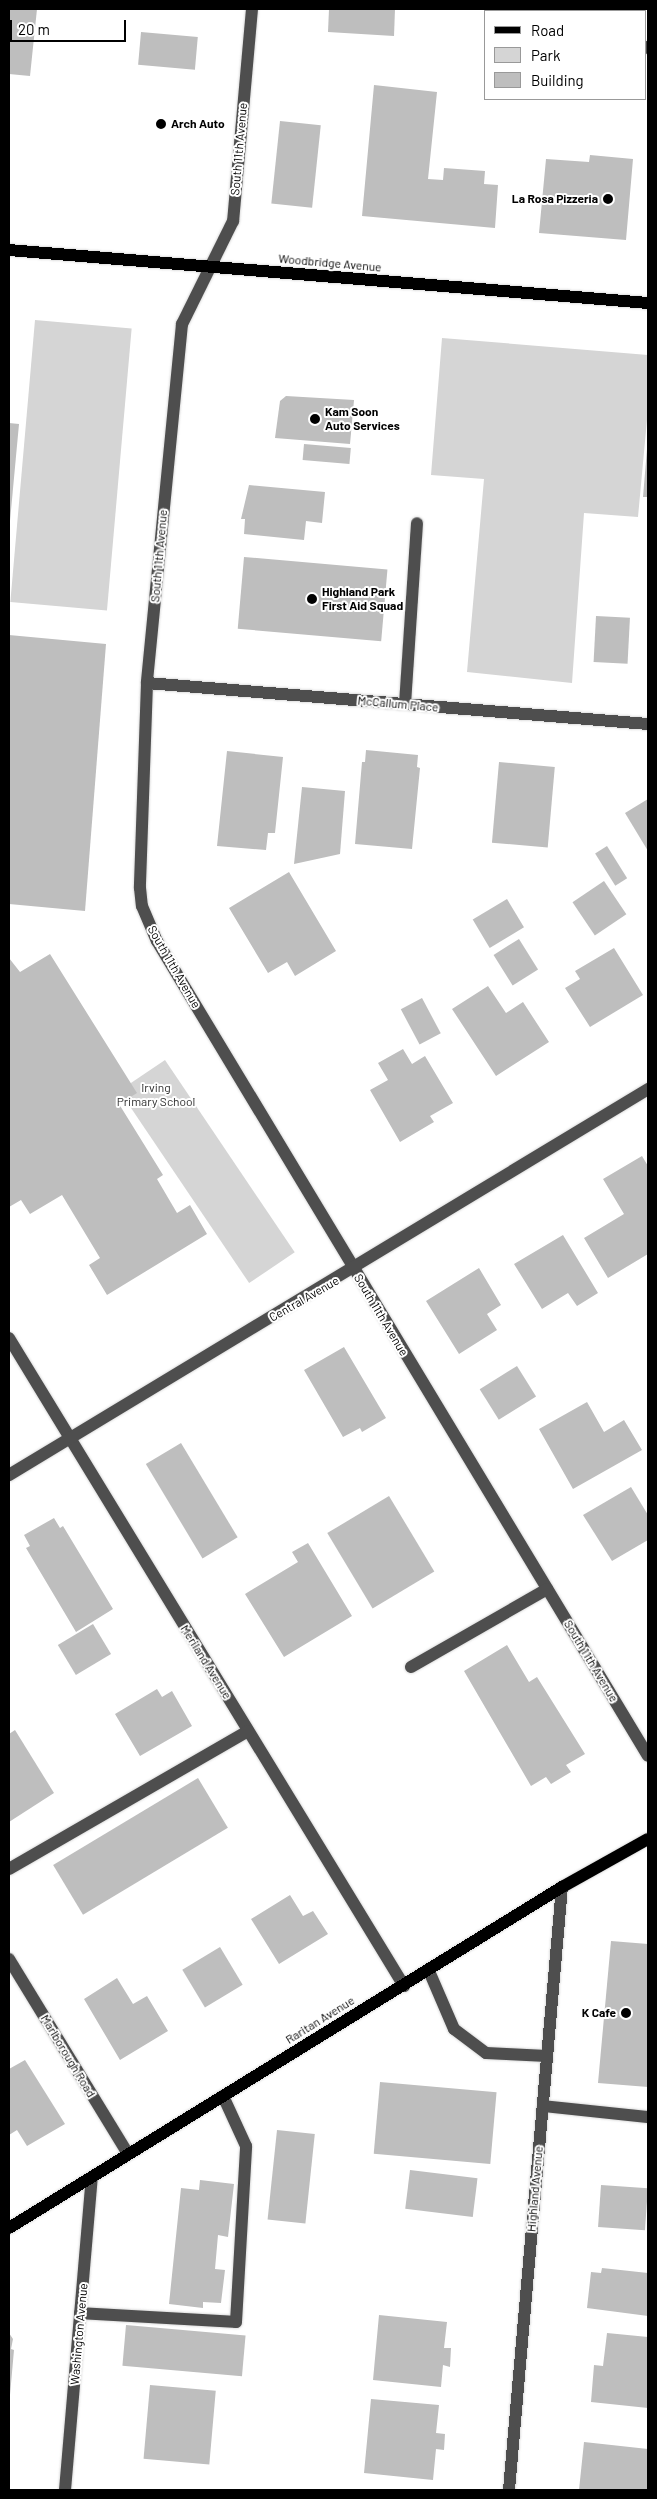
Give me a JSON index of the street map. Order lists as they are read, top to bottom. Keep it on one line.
{"streets":{"main road":["Woodbridge Avenue","Raritan Avenue"],"street":["South 11th Avenue","McCallum Place","Central Avenue","Meriland Avenue","Marlborough Road","Highland Avenue","Washington Avenue"]},"crossings":[["South 11th Avenue","Woodbridge Avenue"],["South 11th Avenue","McCallum Place"],["South 11th Avenue","Central Avenue"],["Central Avenue","Meriland Avenue"],["Meriland Avenue","Raritan Avenue"],["Raritan Avenue","Marlborough Road"],["Raritan Avenue","Highland Avenue"],["Raritan Avenue","Washington Avenue"]],"parks":["Irving Primary School"],"places":["Arch Auto","La Rosa Pizzeria","Kam Soon Auto Services","Highland Park First Aid Squad","K Cafe"],"legend":["Road","Park","Building"],"scale_bar":"20 m"}
